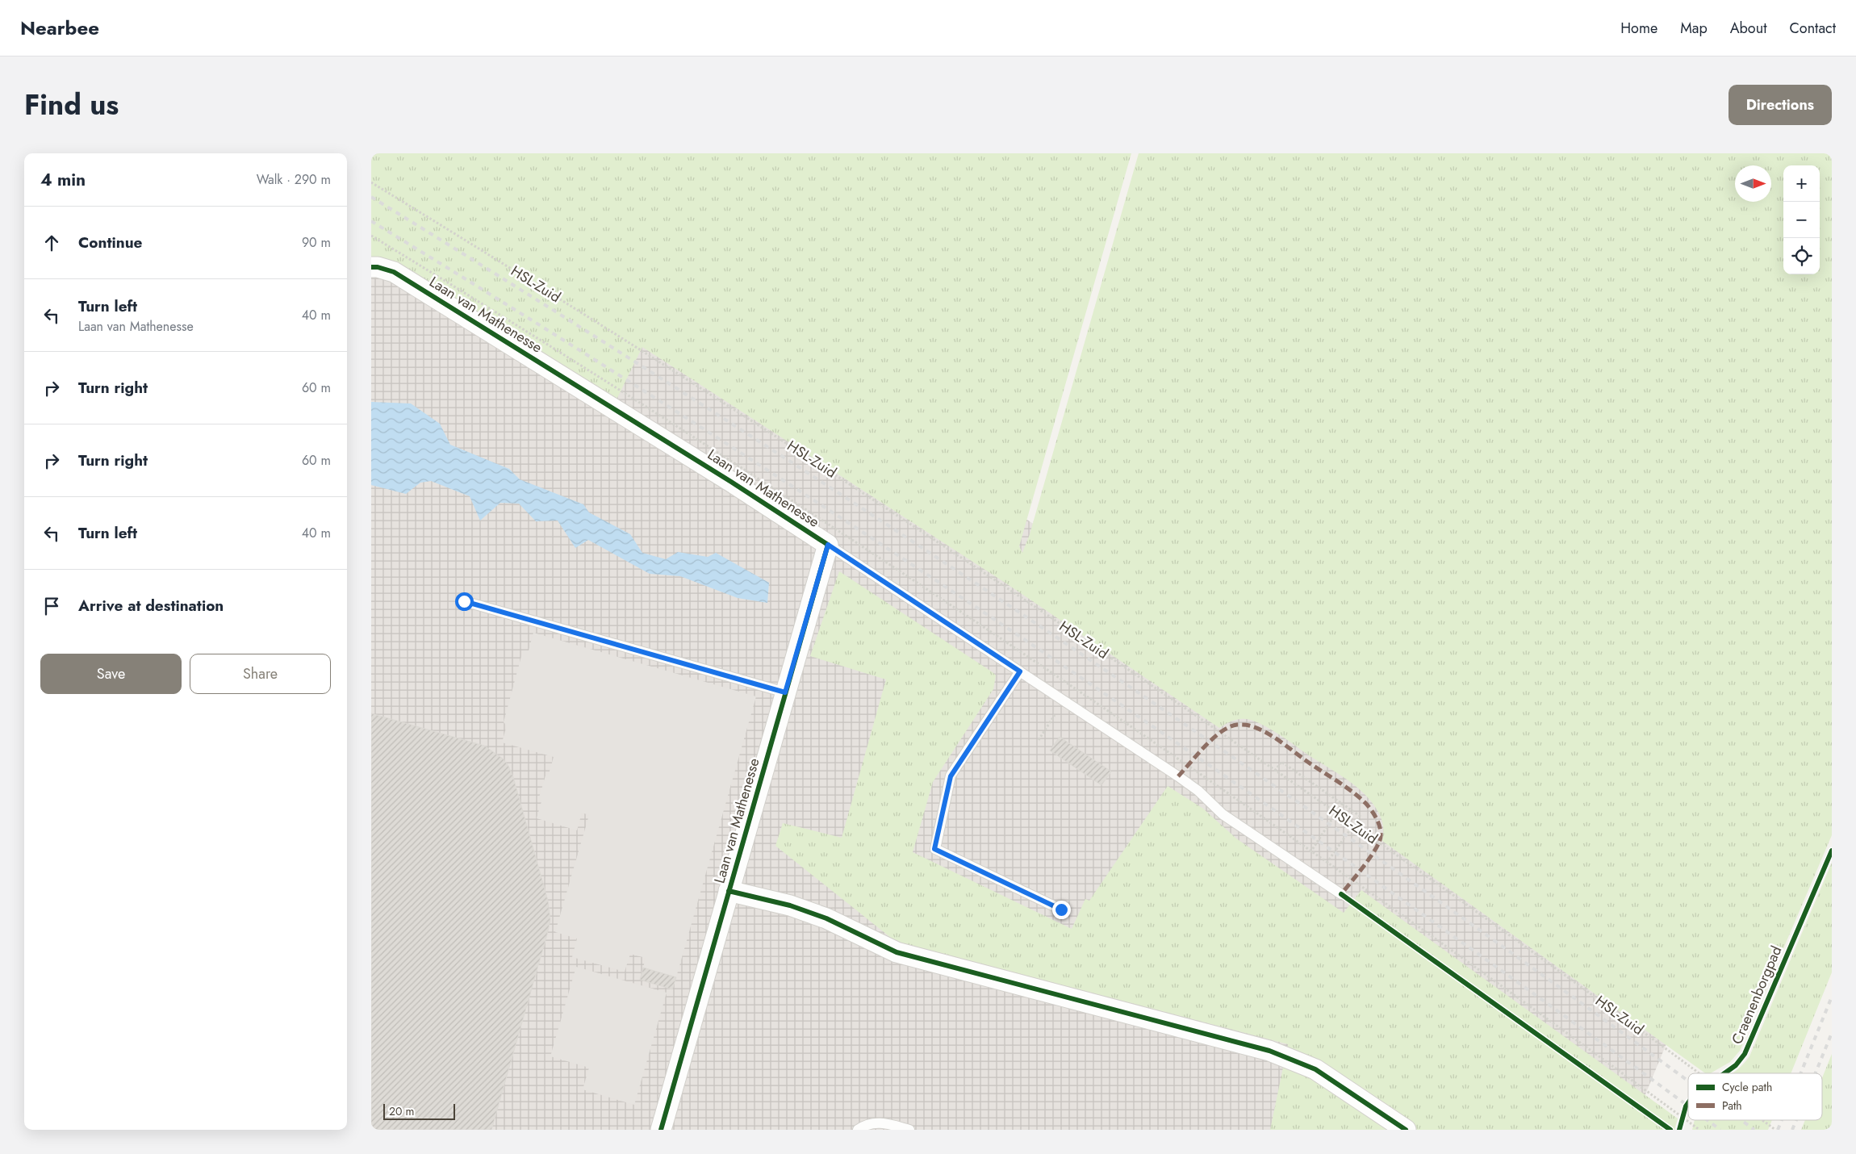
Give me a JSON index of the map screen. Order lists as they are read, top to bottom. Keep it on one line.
{"streets":{"street":["Laan van Mathenesse"],"path":["HSL-Zuid"],"cycle path":["Craenenborgpad"]},"legend":["Cycle path","Path"],"scale_bar":"20 m","north":"right","page":{"header":"Nearbee","nav":["Home","Map","About","Contact"],"title":"Find us","buttons":["Directions",["Save","Share"]],"heading":["4 min","Walk · 290 m"],"map_buttons":["+","−"],"list":[["Continue","90 m"],["Turn left","Laan van Mathenesse","40 m"],["Turn right","60 m"],["Turn right","60 m"],["Turn left","40 m"],"Arrive at destination"],"scale":"20 m"}}
